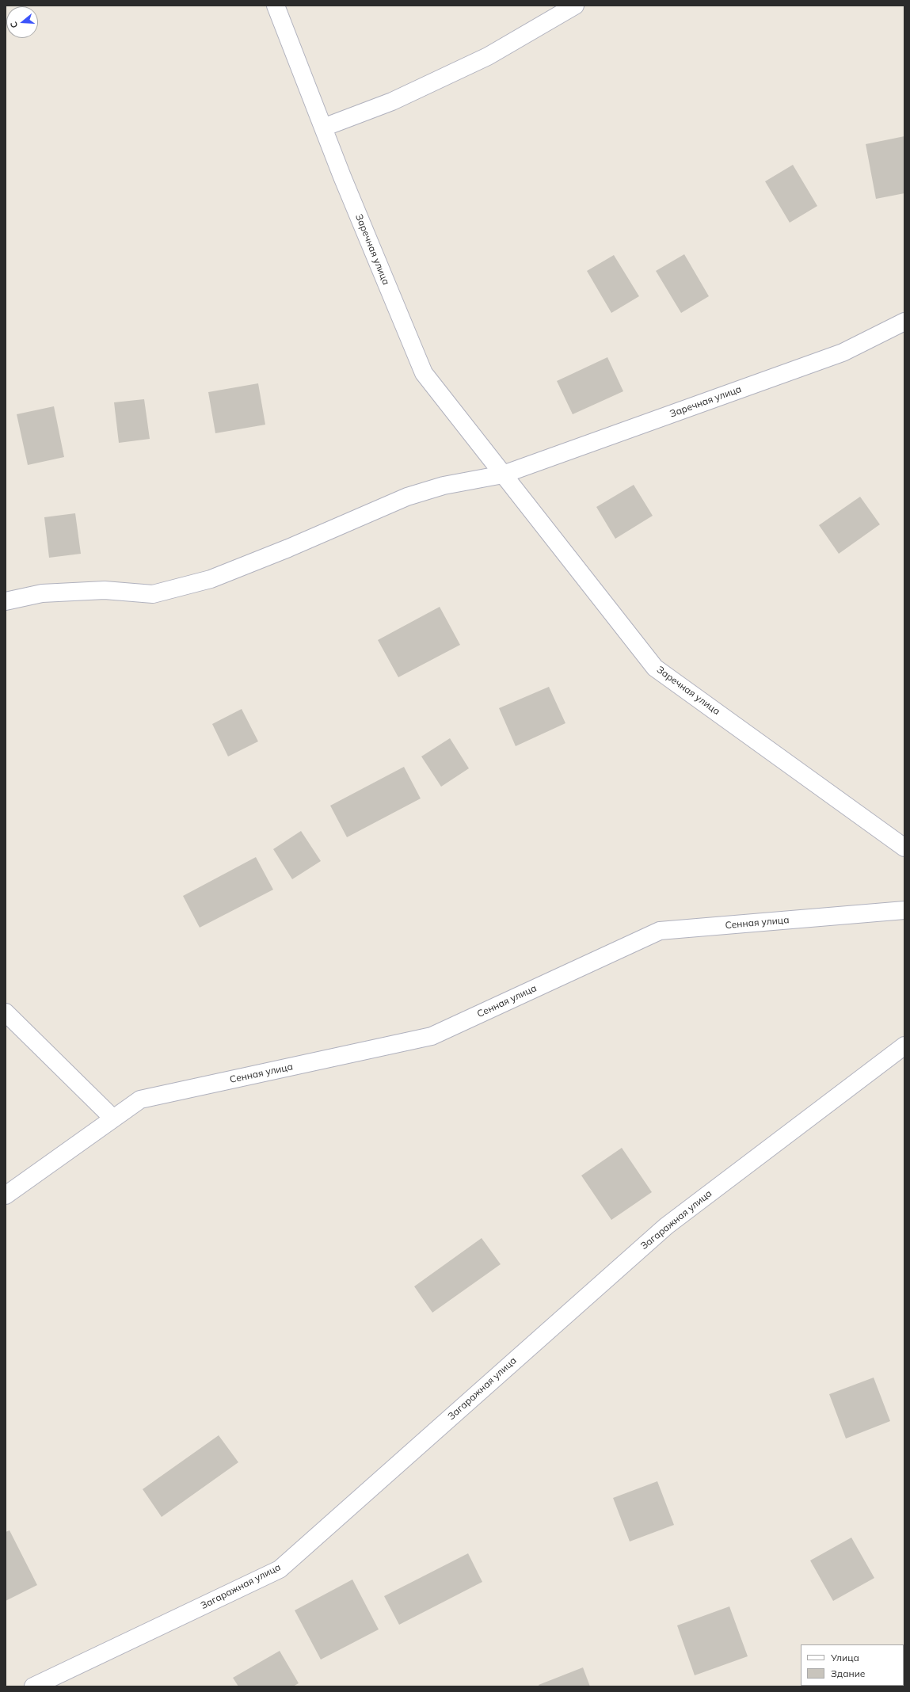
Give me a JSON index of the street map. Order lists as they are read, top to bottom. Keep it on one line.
{"streets":{"street":["Заречная улица","Сенная улица","Загаражная улица"]},"legend":["Улица","Здание"],"north":"left"}
